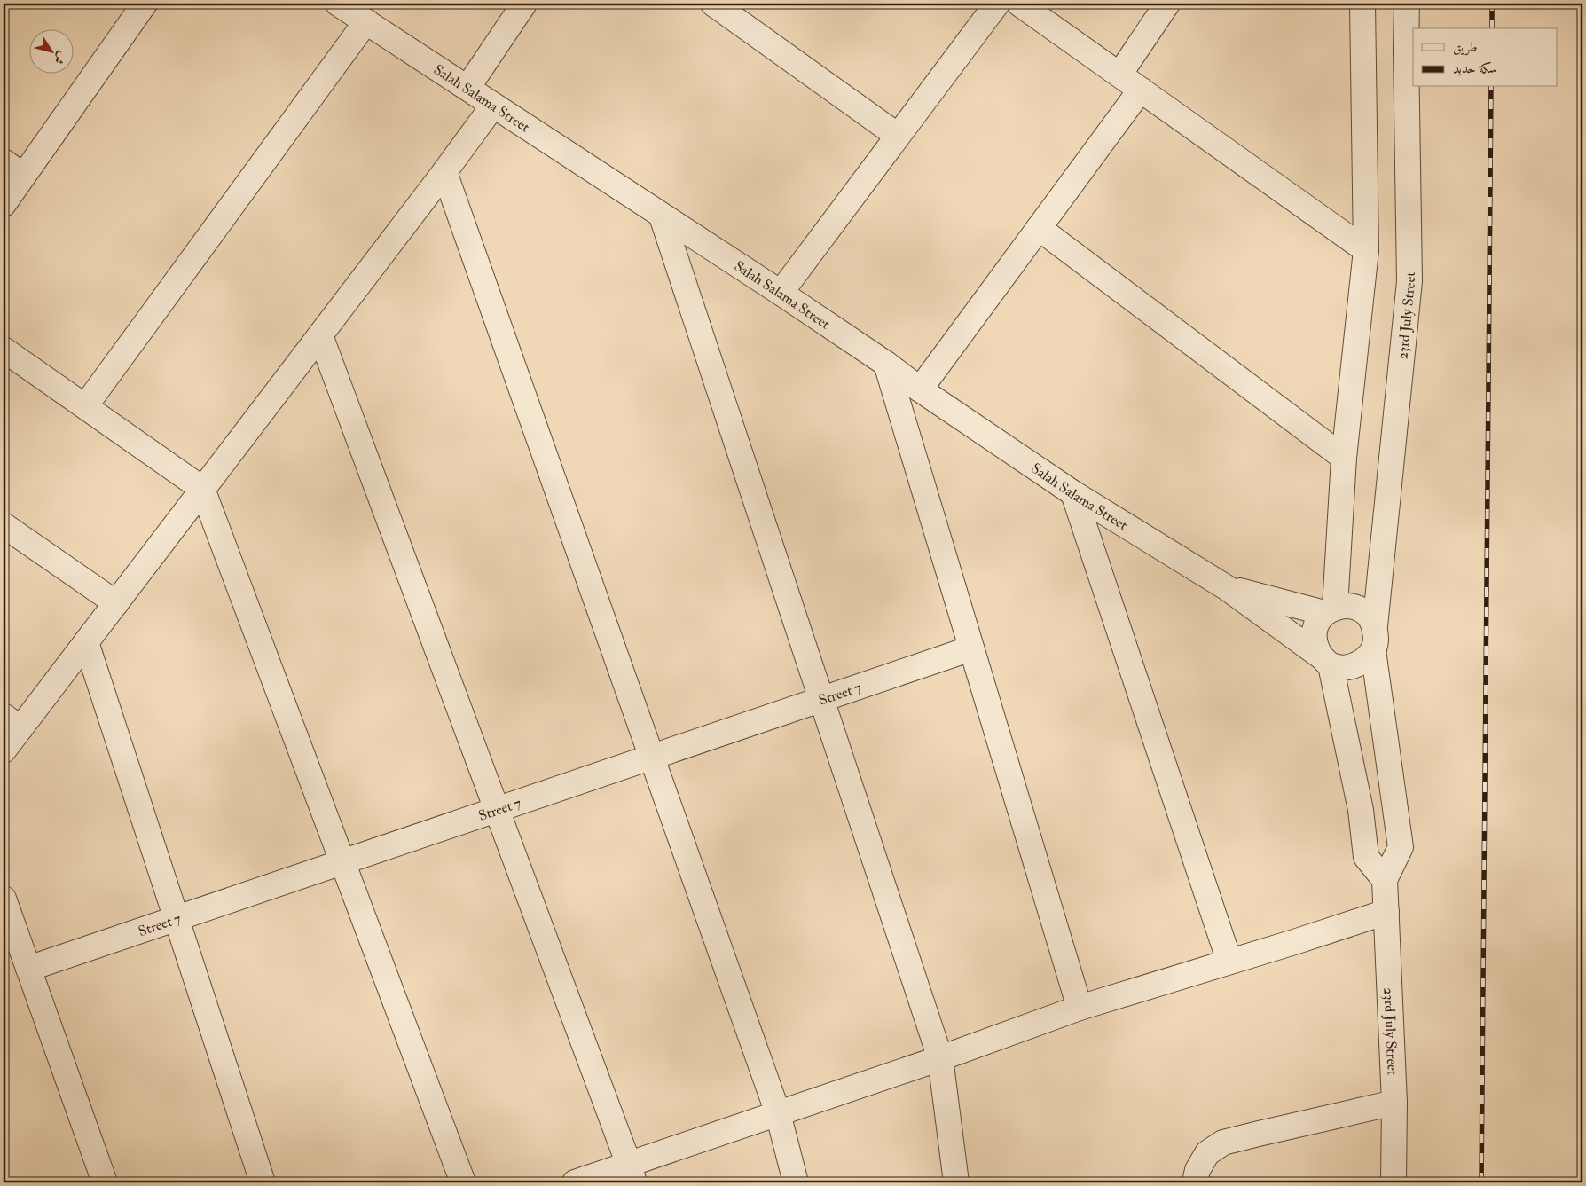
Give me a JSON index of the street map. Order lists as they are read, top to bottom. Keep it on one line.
{"streets":{"street":["Salah Salama Street","23rd July Street","Street 7"]},"crossings":[["Salah Salama Street","23rd July Street"]],"legend":["طريق","سكة حديد"],"north":"bottom right"}
